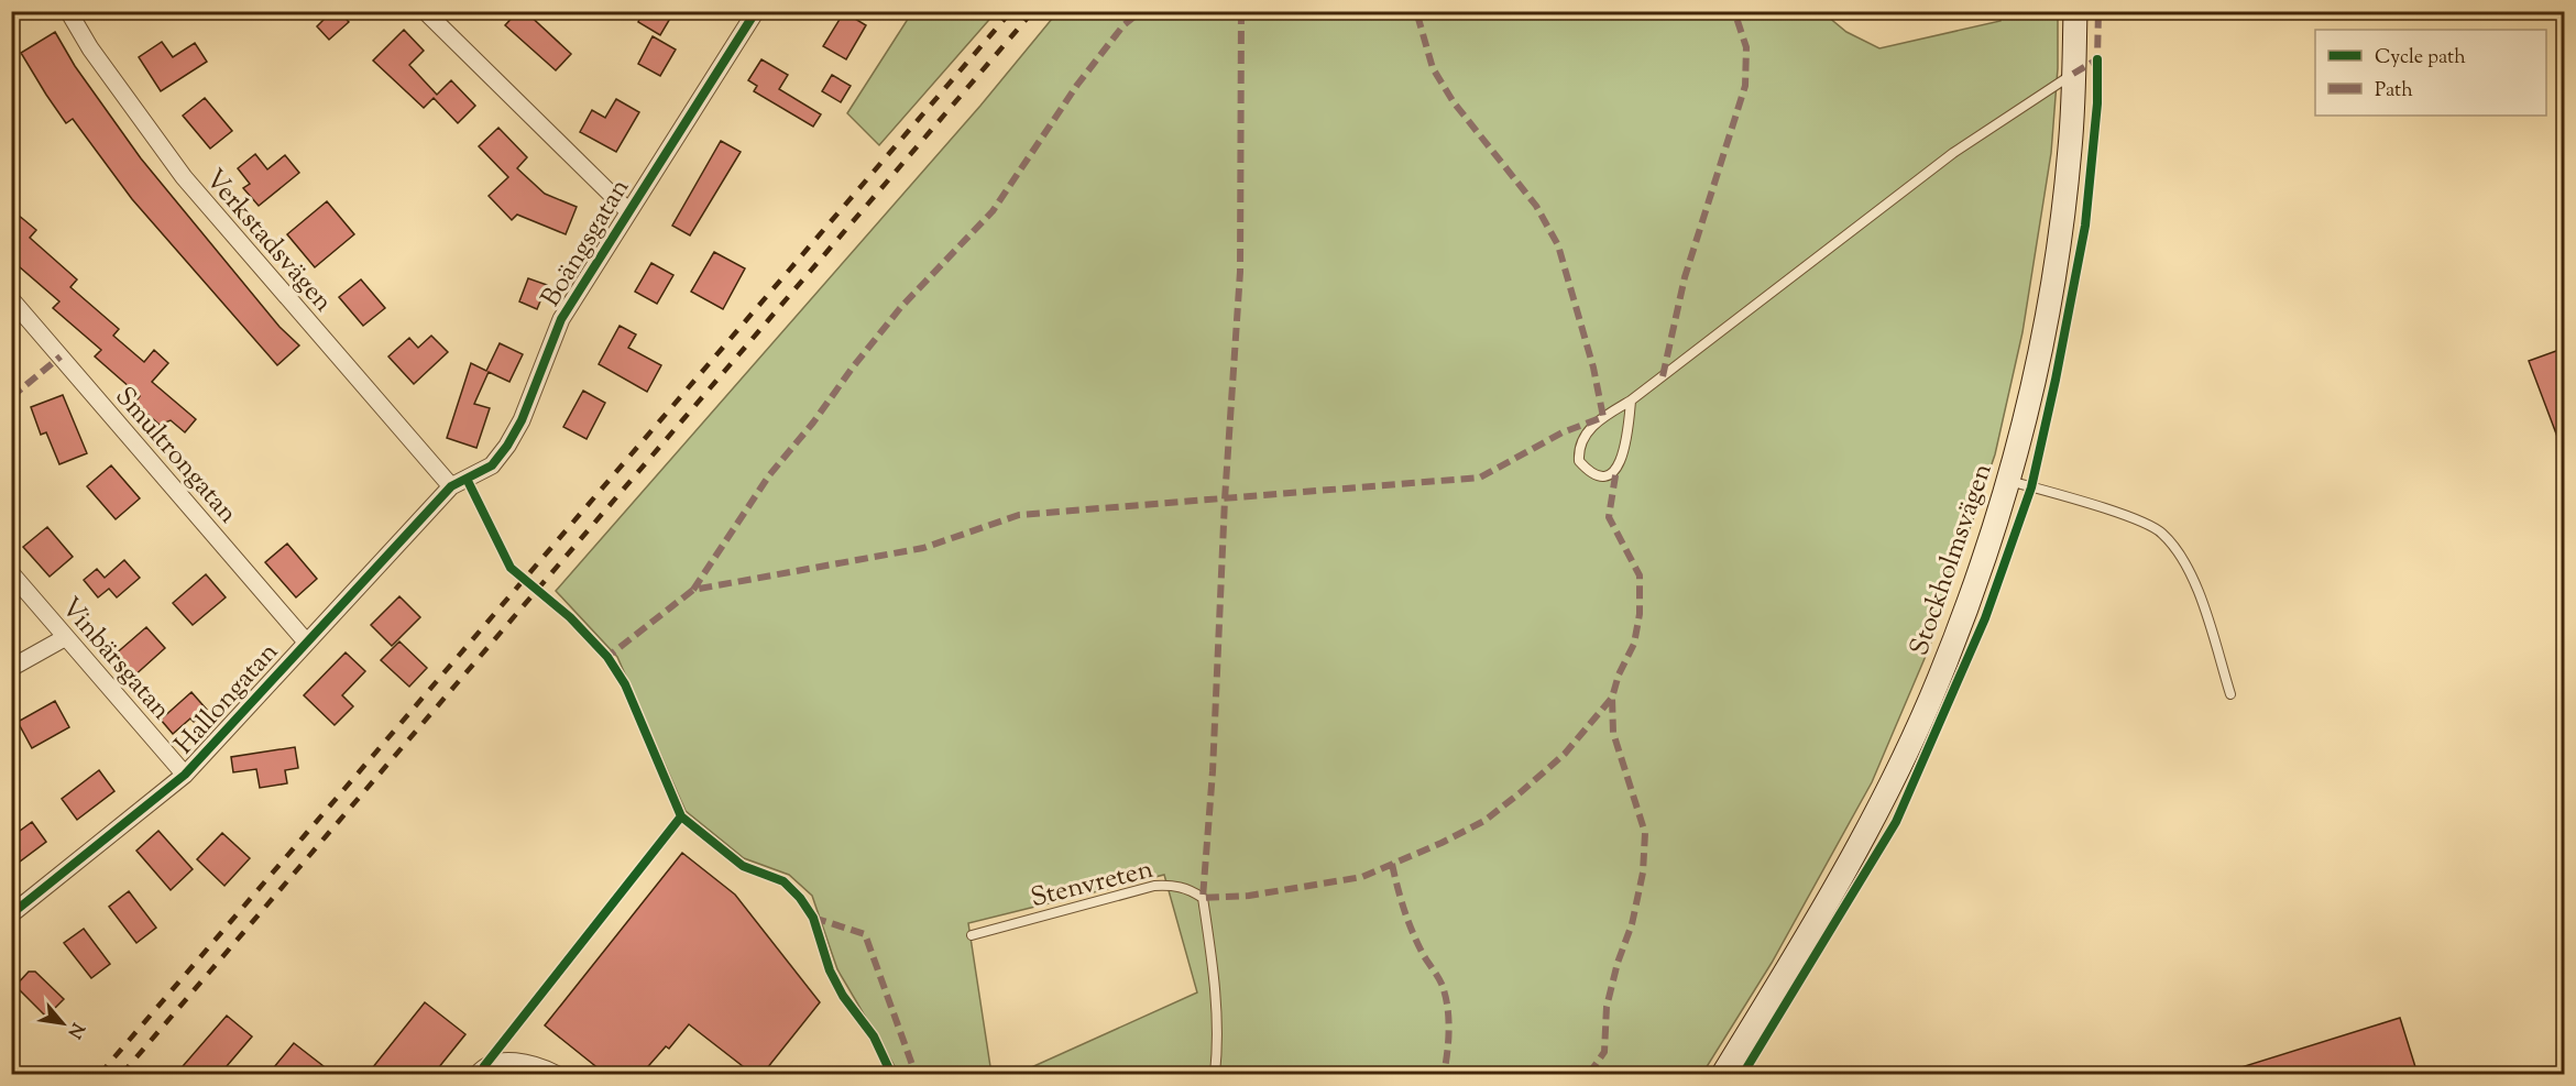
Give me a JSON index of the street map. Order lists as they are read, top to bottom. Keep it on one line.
{"streets":{"main road":["Stockholmsvägen"],"street":["Verkstadsvägen","Boängsgatan","Smultrongatan","Vinbärsgatan","Hallongatan"],"lane":["Stenvreten"]},"crossings":[["Verkstadsvägen","Boängsgatan"],["Verkstadsvägen","Hallongatan"],["Boängsgatan","Hallongatan"],["Smultrongatan","Hallongatan"],["Vinbärsgatan","Hallongatan"]],"legend":["Cycle path","Path"],"north":"bottom right"}
